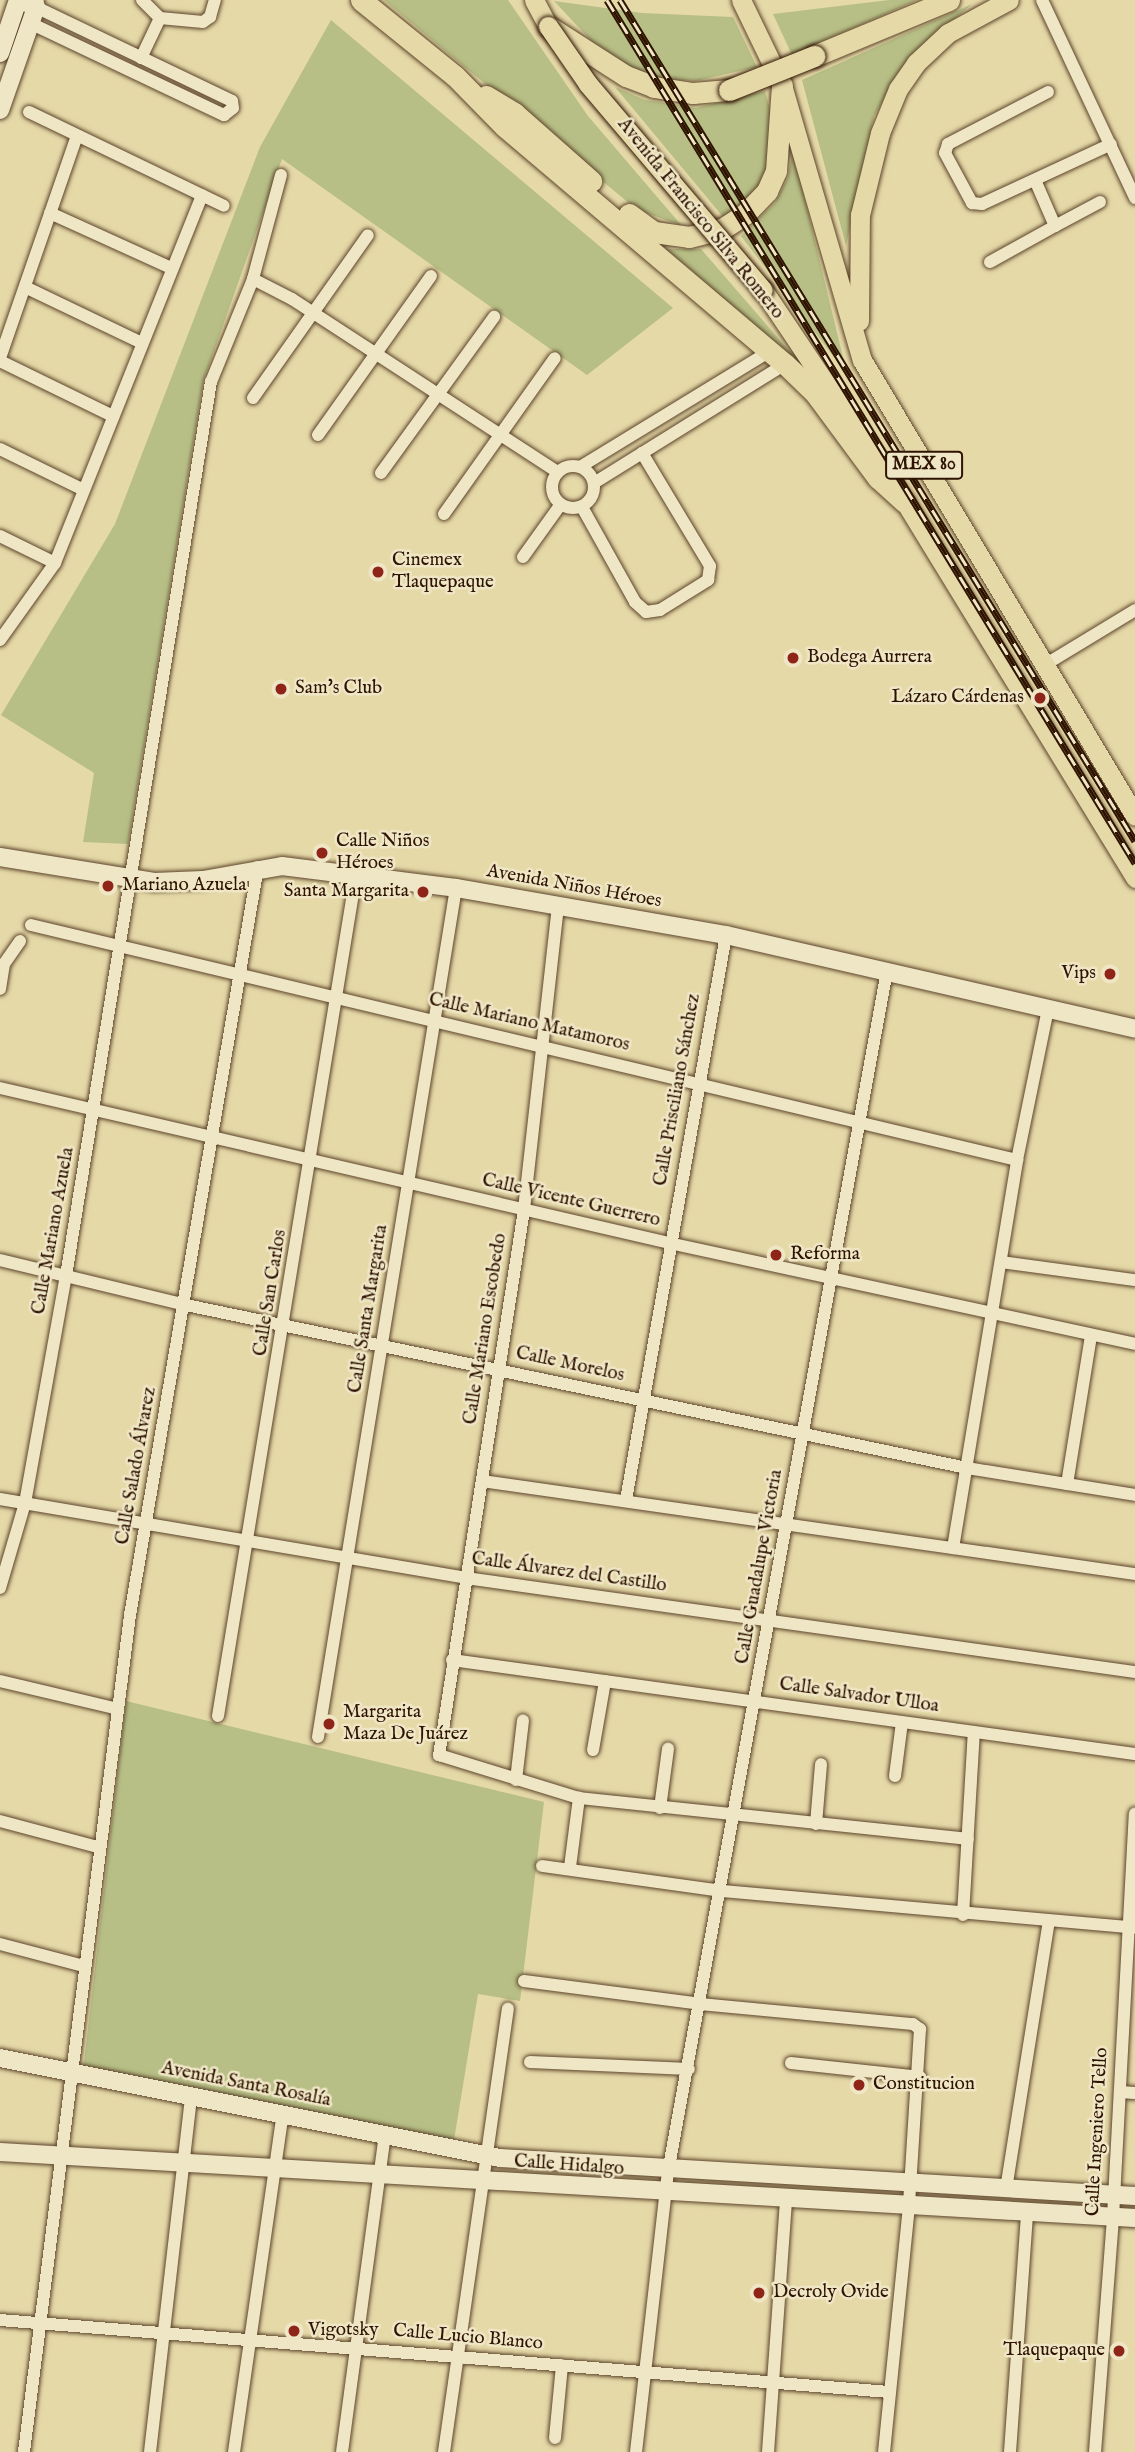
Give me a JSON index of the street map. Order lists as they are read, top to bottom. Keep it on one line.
{"streets":{"main road":["Avenida Francisco Silva Romero","MEX 80"],"street":["Avenida Niños Héroes","Calle Mariano Matamoros","Calle Prisciliano Sánchez","Calle Vicente Guerrero","Calle Mariano Azuela","Calle San Carlos","Calle Santa Margarita","Calle Mariano Escobedo","Calle Morelos","Calle Salado Álvarez","Calle Guadalupe Victoria","Calle Álvarez del Castillo","Calle Salvador Ulloa","Avenida Santa Rosalía","Calle Ingeniero Tello","Calle Hidalgo","Calle Lucio Blanco"]},"crossings":[["Avenida Francisco Silva Romero","MEX 80"],["Avenida Niños Héroes","Calle Prisciliano Sánchez"],["Avenida Niños Héroes","Calle Mariano Azuela"],["Avenida Niños Héroes","Calle San Carlos"],["Avenida Niños Héroes","Calle Santa Margarita"],["Avenida Niños Héroes","Calle Mariano Escobedo"],["Avenida Niños Héroes","Calle Salado Álvarez"],["Avenida Niños Héroes","Calle Guadalupe Victoria"],["Calle Mariano Matamoros","Calle Prisciliano Sánchez"],["Calle Mariano Matamoros","Calle Mariano Azuela"],["Calle Mariano Matamoros","Calle San Carlos"],["Calle Mariano Matamoros","Calle Santa Margarita"],["Calle Mariano Matamoros","Calle Mariano Escobedo"],["Calle Mariano Matamoros","Calle Salado Álvarez"],["Calle Mariano Matamoros","Calle Guadalupe Victoria"],["Calle Prisciliano Sánchez","Calle Vicente Guerrero"],["Calle Prisciliano Sánchez","Calle Morelos"],["Calle Vicente Guerrero","Calle Mariano Azuela"],["Calle Vicente Guerrero","Calle San Carlos"],["Calle Vicente Guerrero","Calle Santa Margarita"],["Calle Vicente Guerrero","Calle Mariano Escobedo"],["Calle Vicente Guerrero","Calle Salado Álvarez"],["Calle Vicente Guerrero","Calle Guadalupe Victoria"],["Calle Mariano Azuela","Calle Morelos"],["Calle Mariano Azuela","Calle Álvarez del Castillo"],["Calle San Carlos","Calle Morelos"],["Calle San Carlos","Calle Álvarez del Castillo"],["Calle Santa Margarita","Calle Morelos"],["Calle Santa Margarita","Calle Álvarez del Castillo"],["Calle Mariano Escobedo","Calle Morelos"],["Calle Mariano Escobedo","Calle Álvarez del Castillo"],["Calle Mariano Escobedo","Calle Salvador Ulloa"],["Calle Morelos","Calle Salado Álvarez"],["Calle Morelos","Calle Guadalupe Victoria"],["Calle Salado Álvarez","Calle Álvarez del Castillo"],["Calle Salado Álvarez","Avenida Santa Rosalía"],["Calle Salado Álvarez","Calle Hidalgo"],["Calle Salado Álvarez","Calle Lucio Blanco"],["Calle Guadalupe Victoria","Calle Álvarez del Castillo"],["Calle Guadalupe Victoria","Calle Salvador Ulloa"],["Calle Guadalupe Victoria","Calle Hidalgo"],["Calle Guadalupe Victoria","Calle Lucio Blanco"],["Avenida Santa Rosalía","Calle Hidalgo"],["Calle Ingeniero Tello","Calle Hidalgo"]],"places":["Cinemex Tlaquepaque","Bodega Aurrera","Sam's Club","Lázaro Cárdenas","Calle Niños Héroes","Mariano Azuela","Santa Margarita","Vips","Reforma","Margarita Maza De Juárez","Constitucion","Decroly Ovide","Vigotsky","Tlaquepaque"]}
